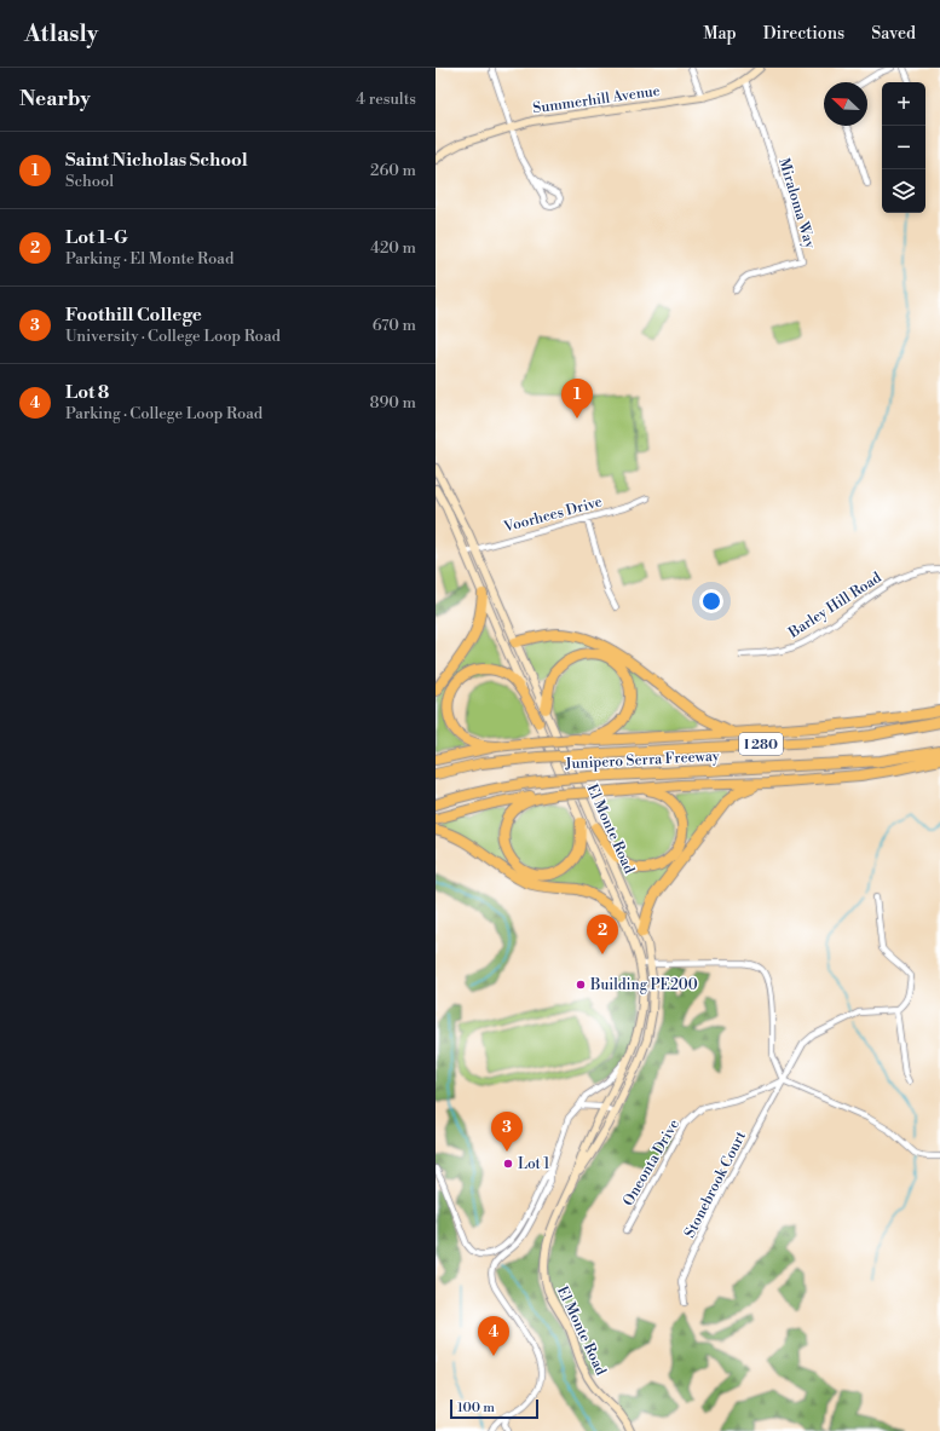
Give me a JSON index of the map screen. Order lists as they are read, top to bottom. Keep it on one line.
{"streets":{"highway":["I 280","Junipero Serra Freeway"],"street":["Summerhill Avenue","Miraloma Way","Voorhees Drive","Barley Hill Road","El Monte Road","Oneonta Drive","Stonebrook Court"]},"crossings":[["Summerhill Avenue","Miraloma Way"],["Voorhees Drive","El Monte Road"],["Oneonta Drive","Stonebrook Court"]],"places":["Building PE200","Lot 1"],"scale_bar":"100 m","north":"top left","page":{"header":"Atlasly","nav":["Map","Directions","Saved"],"heading":["Nearby","4 results"],"map_buttons":["+","−"],"list":[{"mark":"1","name":"Saint Nicholas School","note":"School","value":"260 m"},{"mark":"2","name":"Lot 1-G","note":"Parking · El Monte Road","value":"420 m"},{"mark":"3","name":"Foothill College","note":"University · College Loop Road","value":"670 m"},{"mark":"4","name":"Lot 8","note":"Parking · College Loop Road","value":"890 m"}],"pins":["1","2","3","4"],"scale":"100 m"}}
